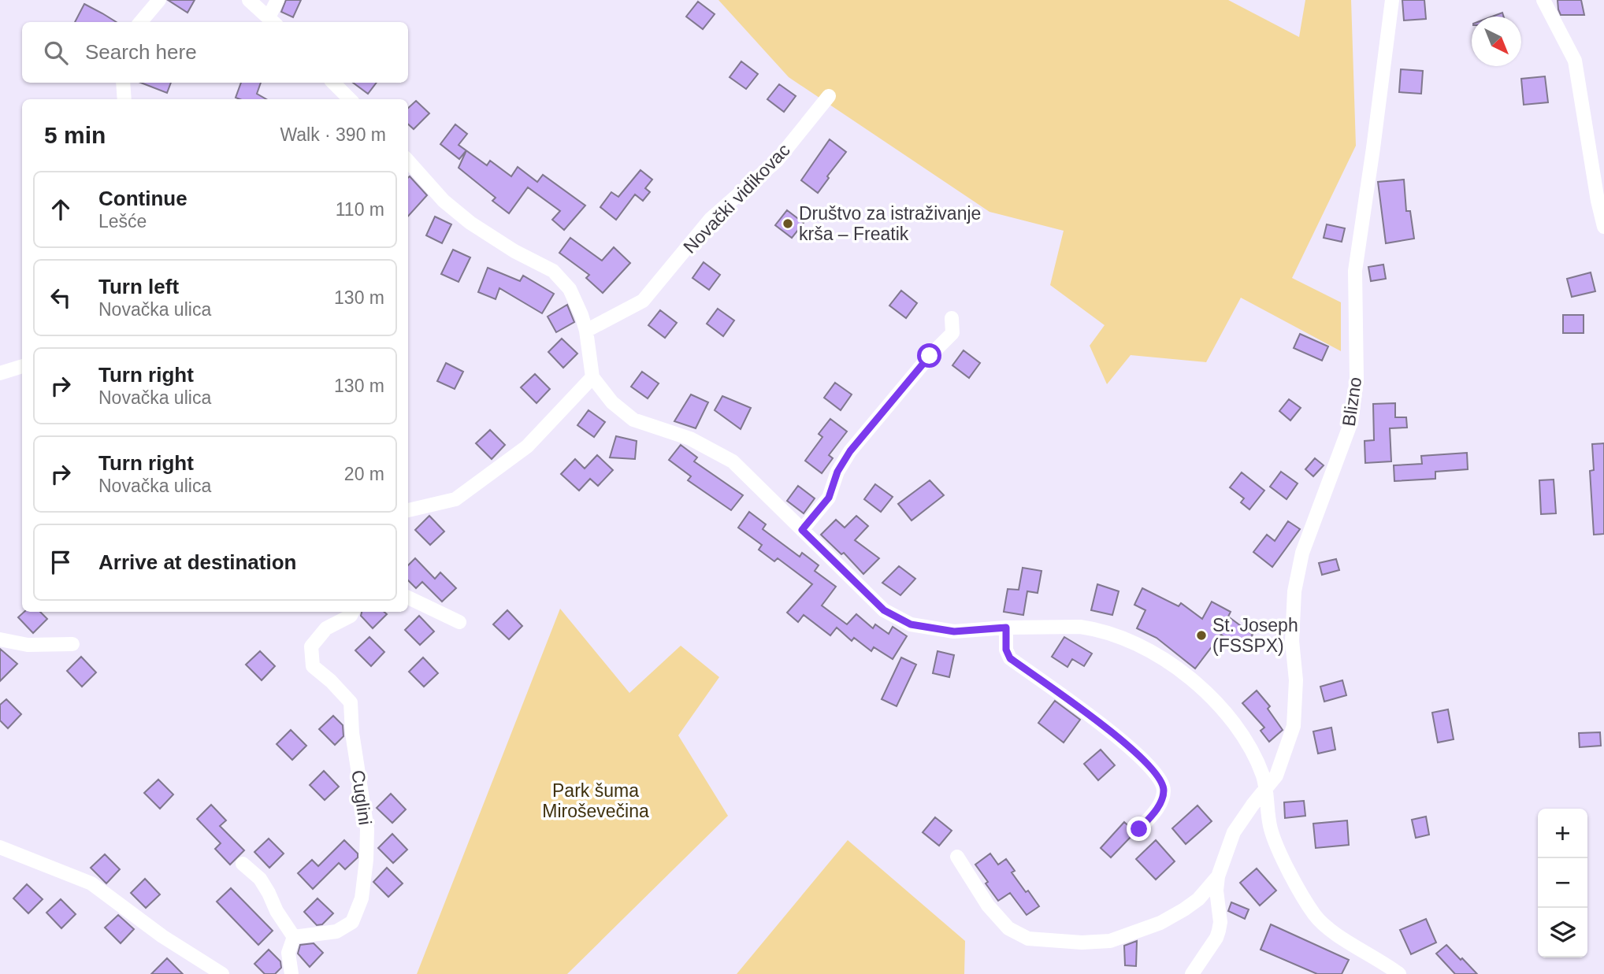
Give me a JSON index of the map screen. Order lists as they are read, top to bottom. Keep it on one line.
{"streets":{"street":["Novački vidikovac","Blizno","Cuglini"]},"parks":["Park šuma Miroševečina"],"places":["Društvo za istraživanje krša – Freatik","St. Joseph (FSSPX)"],"north":"bottom right","page":{"search":"Search here","heading":["5 min","Walk · 390 m"],"list":[["Continue","Lešće","110 m"],["Turn left","Novačka ulica","130 m"],["Turn right","Novačka ulica","130 m"],["Turn right","Novačka ulica","20 m"],"Arrive at destination"],"map_buttons":["+","−"]}}
